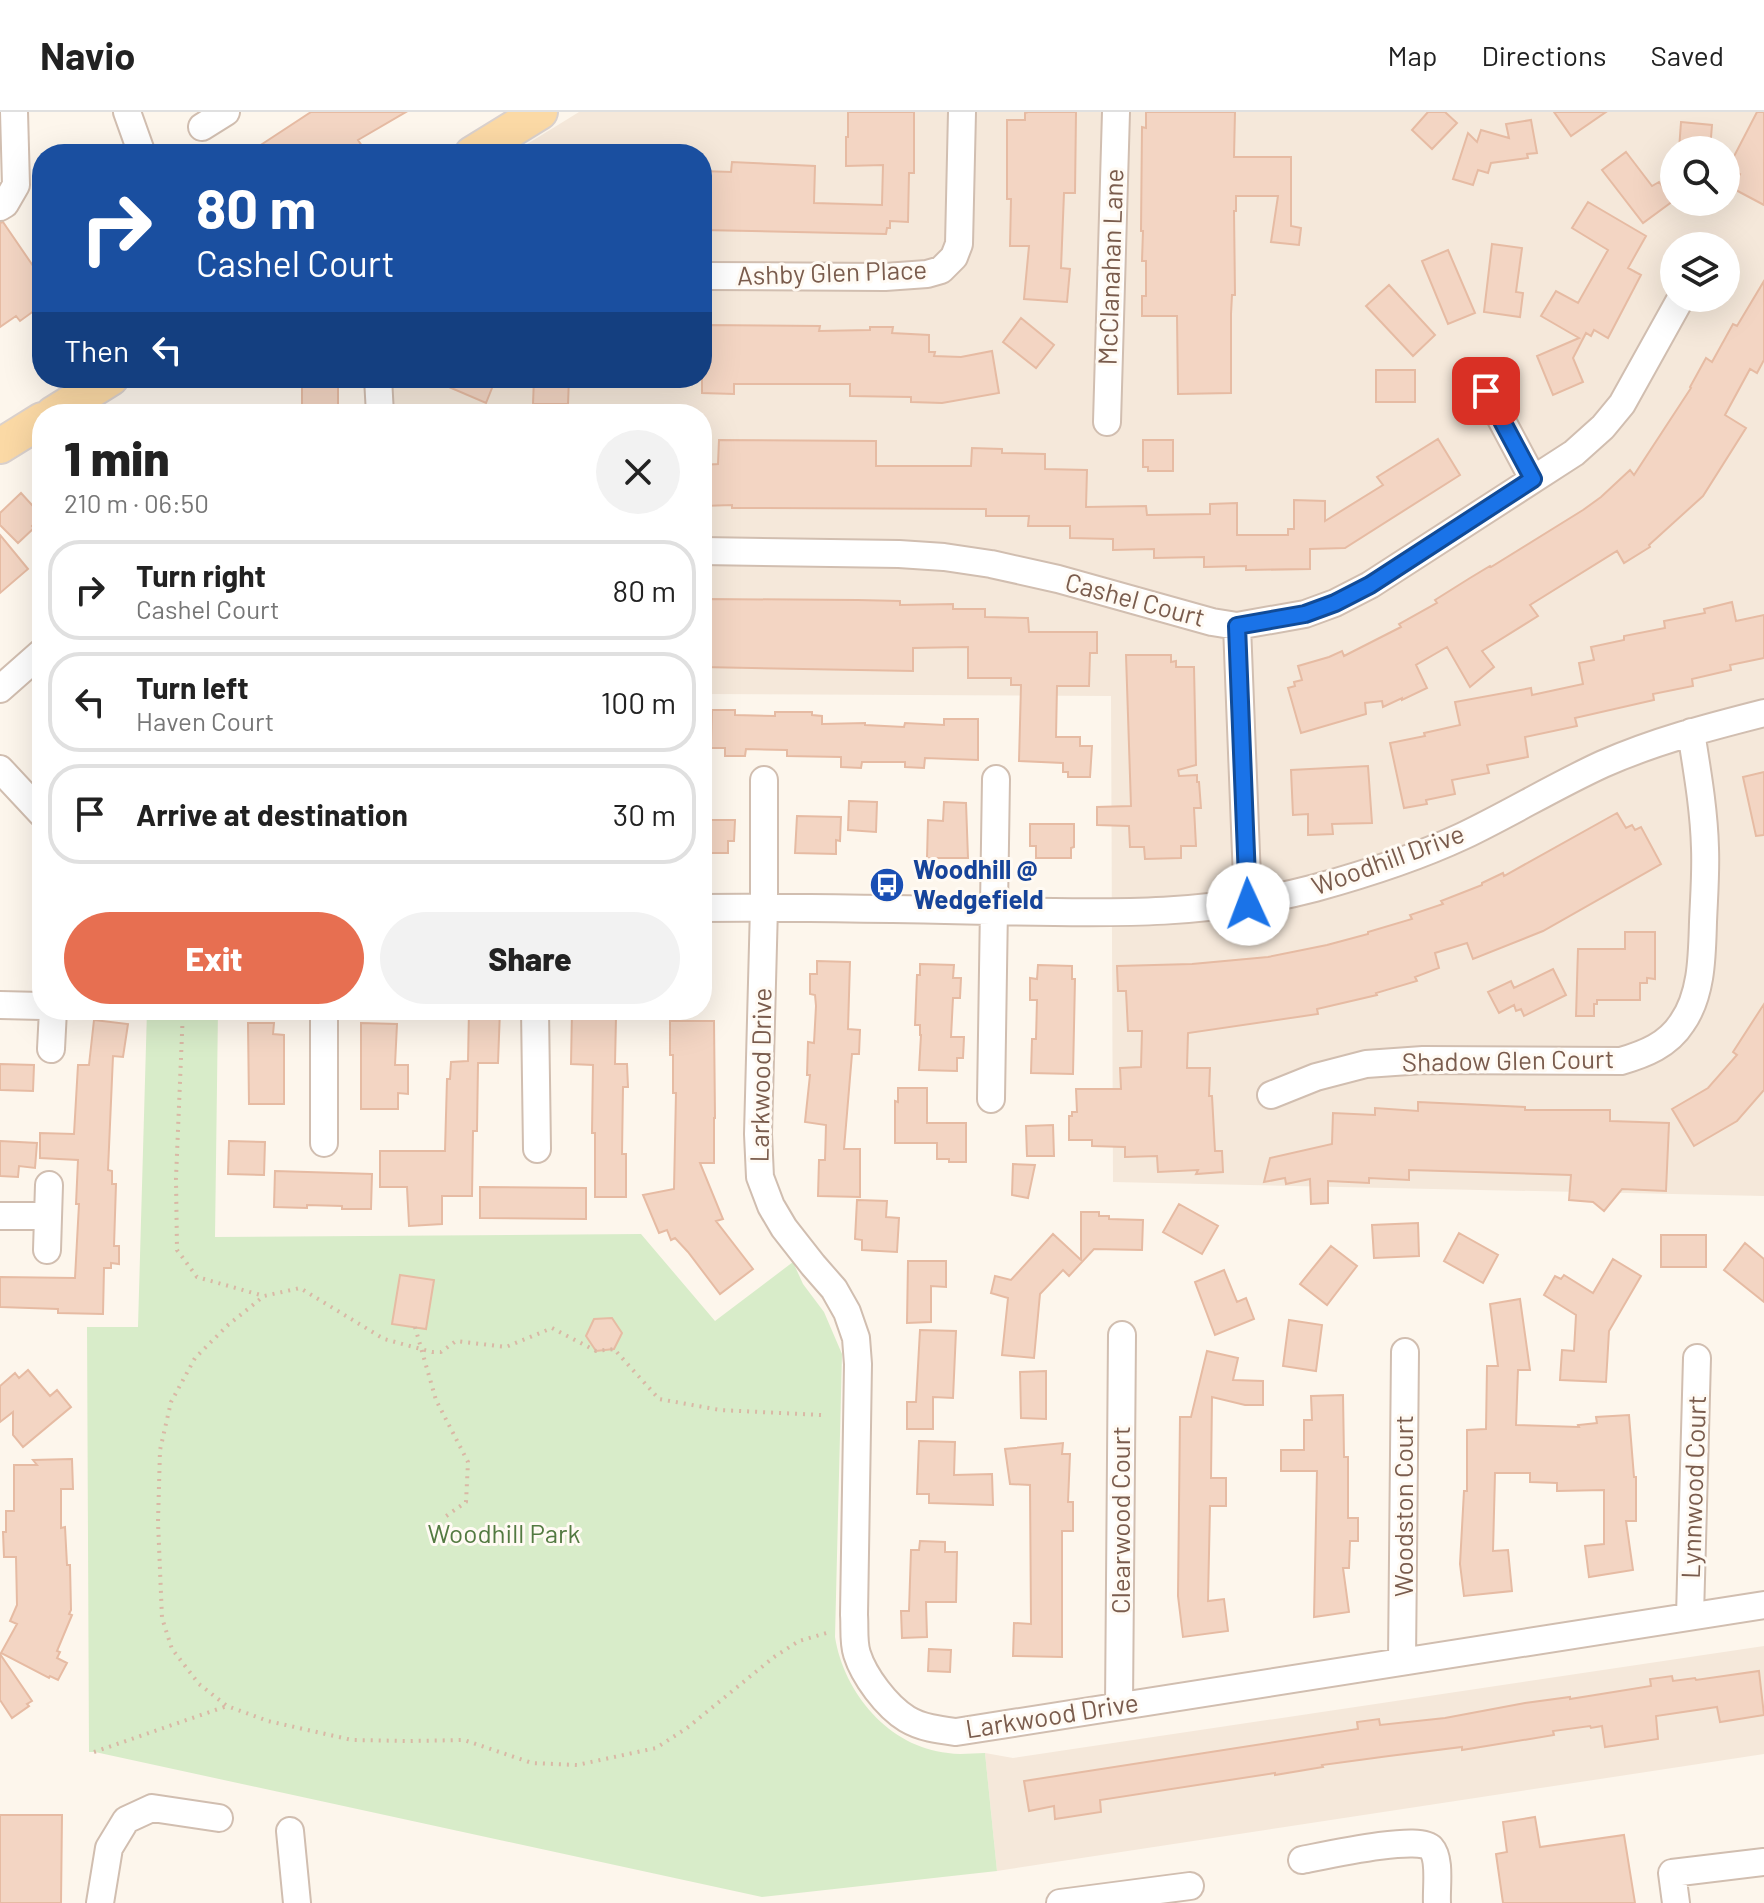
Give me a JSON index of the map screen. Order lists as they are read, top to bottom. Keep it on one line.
{"streets":{"street":["McClanahan Lane","Ashby Glen Place","Cashel Court","Woodhill Drive","Shadow Glen Court","Larkwood Drive","Lynnwood Court","Woodston Court","Clearwood Court"]},"crossings":[["Woodhill Drive","Shadow Glen Court"],["Woodhill Drive","Larkwood Drive"],["Larkwood Drive","Lynnwood Court"],["Larkwood Drive","Woodston Court"],["Larkwood Drive","Clearwood Court"]],"parks":["Woodhill Park"],"places":{"bus stop":["Woodhill @ Wedgefield"]},"page":{"header":"Navio","nav":["Map","Directions","Saved"],"turn":["80 m","Cashel Court"],"then":"Then","heading":["1 min","210 m · 06:50"],"list":[{"name":"Turn right","note":"Cashel Court","value":"80 m"},{"name":"Turn left","note":"Haven Court","value":"100 m"},{"name":"Arrive at destination","value":"30 m"}],"buttons":["Exit","Share"]}}
